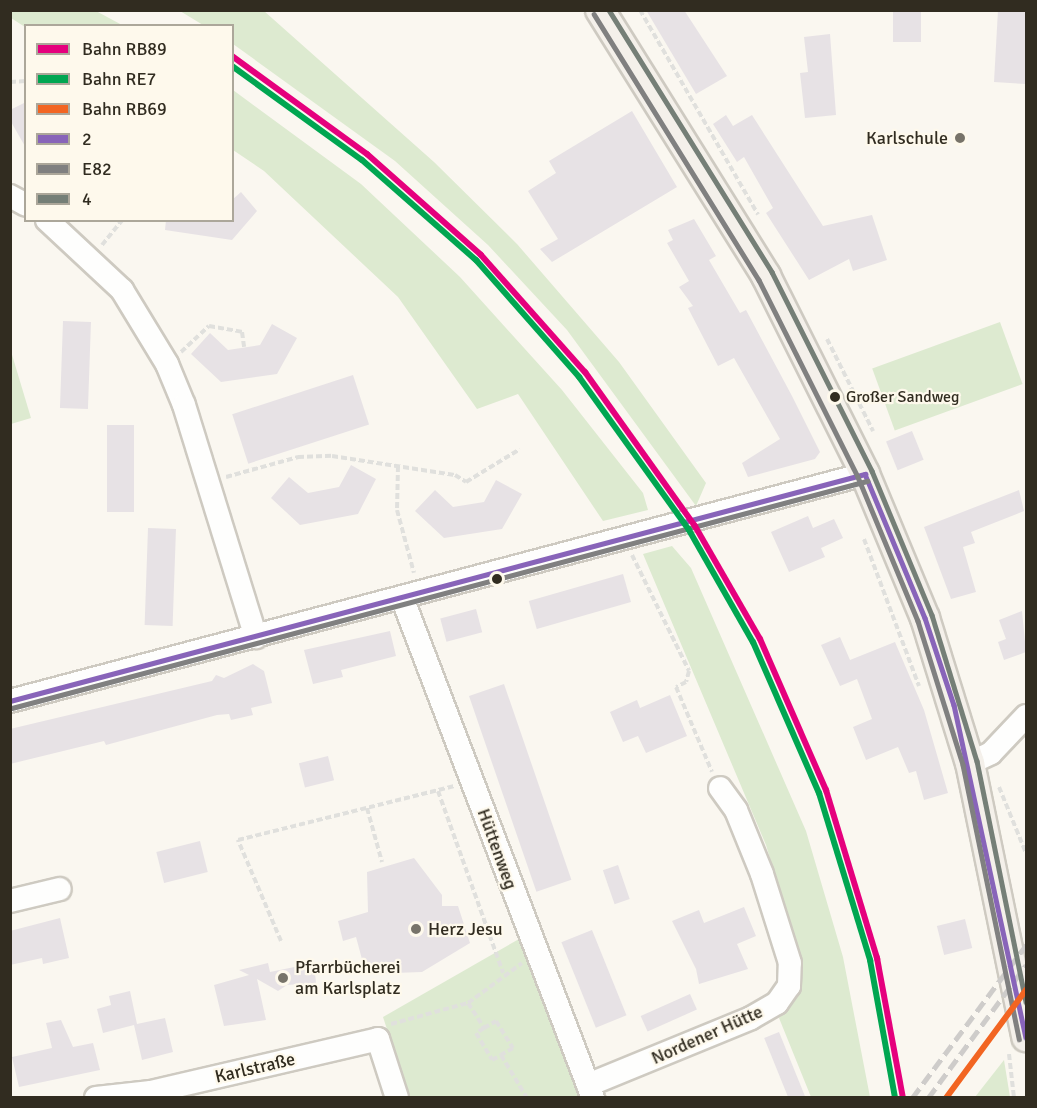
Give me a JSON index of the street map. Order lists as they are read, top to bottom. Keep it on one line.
{"streets":{"street":["Hüttenweg","Nordener Hütte","Karlstraße"]},"crossings":[["Hüttenweg","Nordener Hütte"]],"places":["Karlschule","Großer Sandweg","Herz Jesu","Pfarrbücherei am Karlsplatz"],"lines":["transit line 4","transit line E82","rail line RB89","rail line RE7","transit line 2","rail line RB69"],"legend":["Bahn RB89","Bahn RE7","Bahn RB69","2","E82","4"]}
